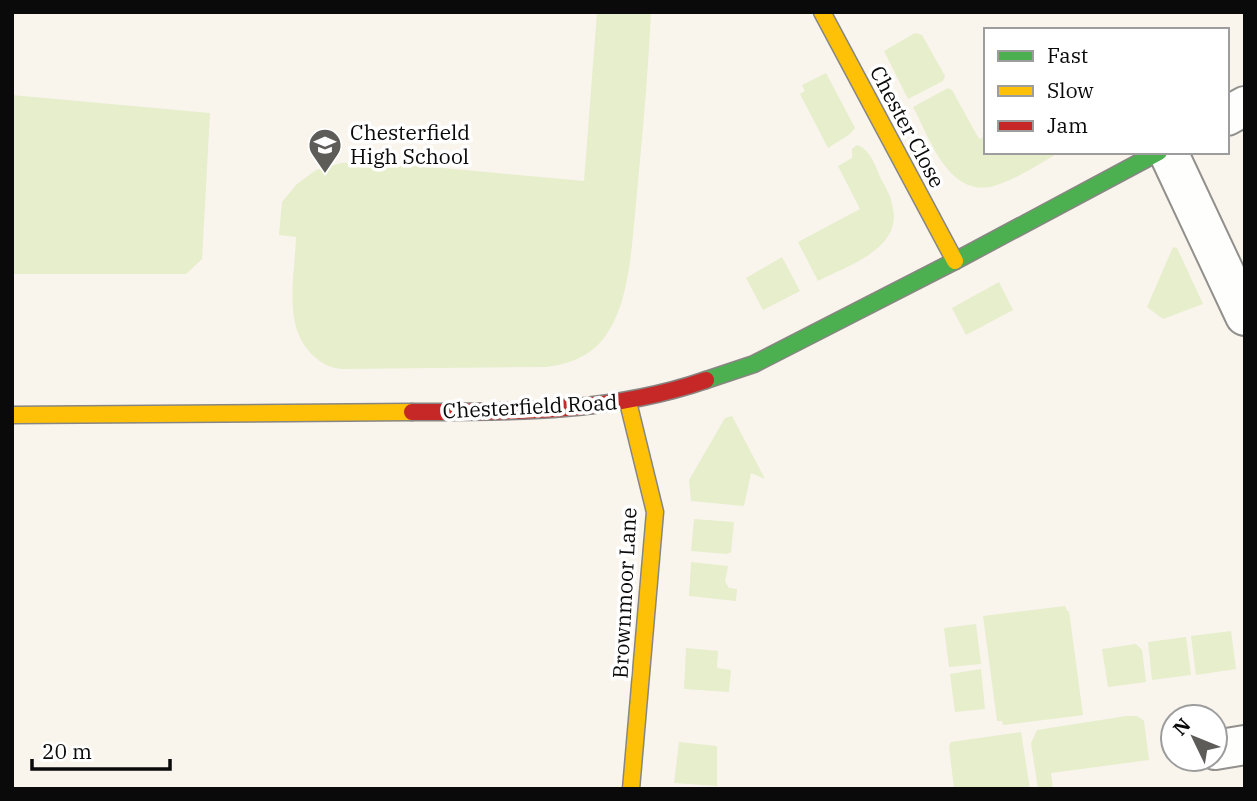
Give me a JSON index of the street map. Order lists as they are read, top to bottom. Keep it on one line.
{"streets":{"street":["Chester Close","Chesterfield Road","Brownmoor Lane"]},"crossings":[["Chester Close","Chesterfield Road"],["Chesterfield Road","Brownmoor Lane"]],"places":{"school or university":["Chesterfield High School"]},"legend":["Fast","Slow","Jam"],"scale_bar":"20 m","north":"top left"}
